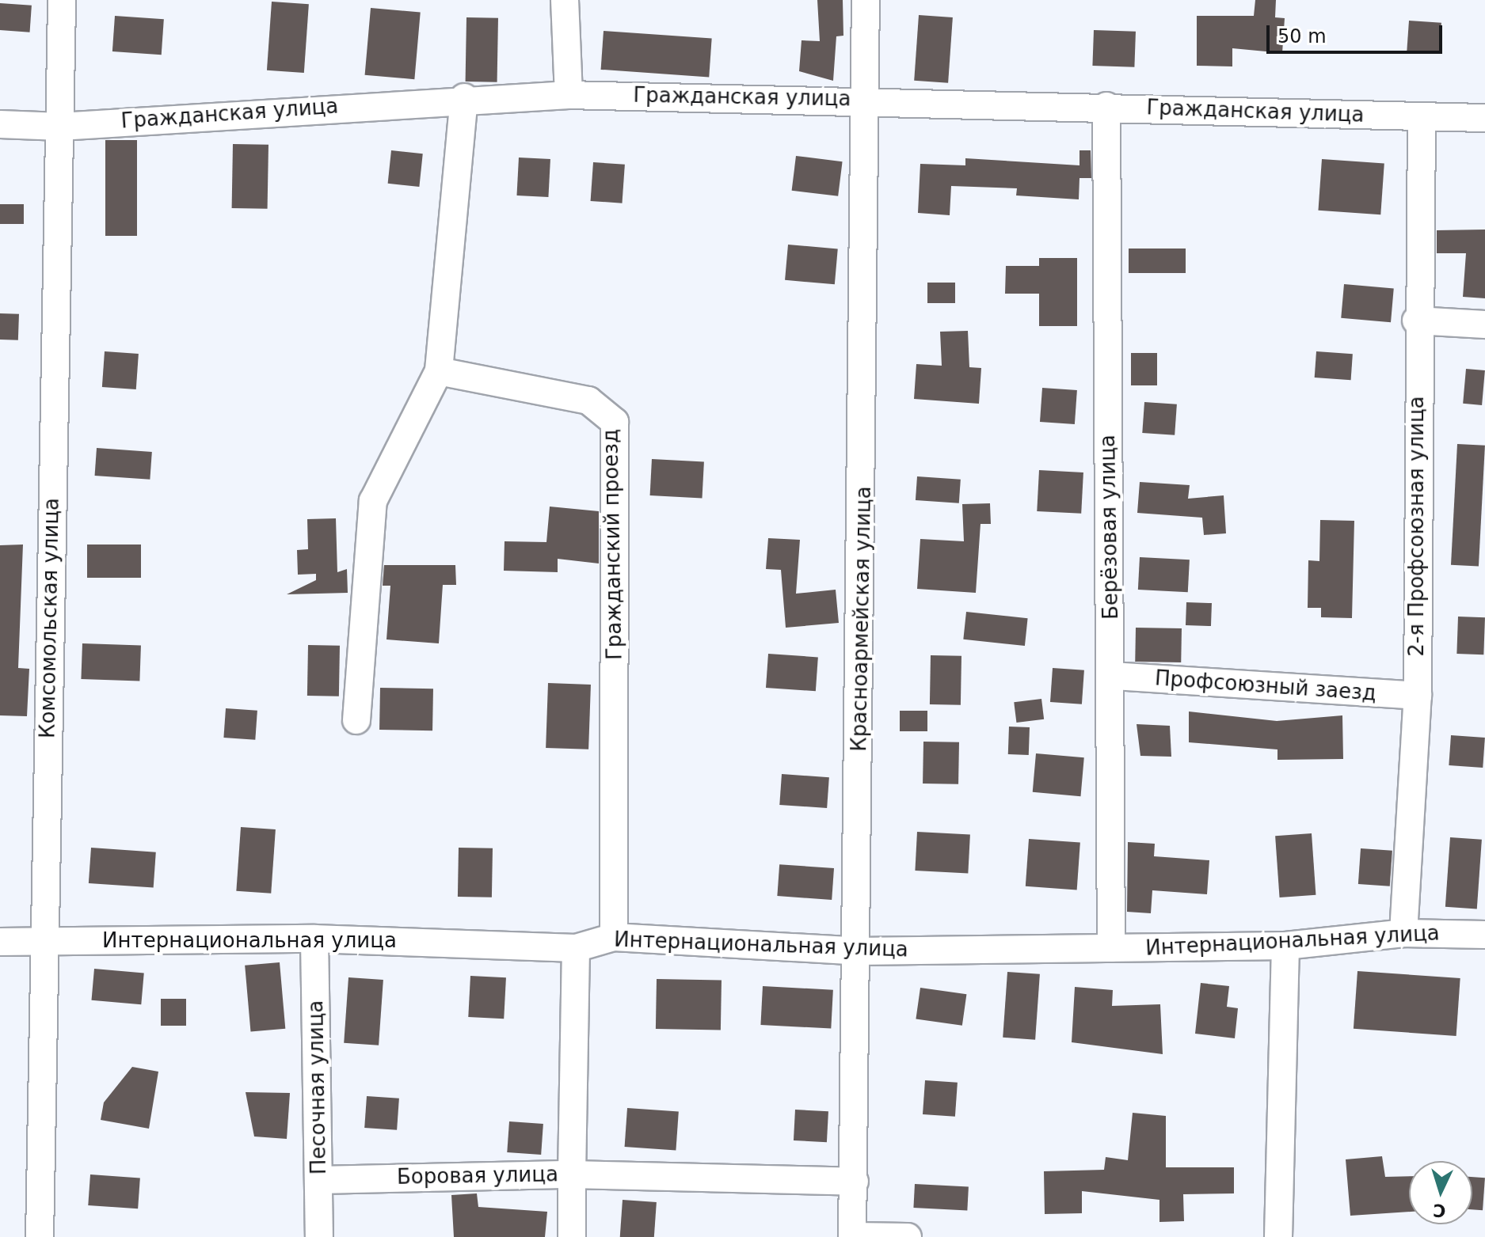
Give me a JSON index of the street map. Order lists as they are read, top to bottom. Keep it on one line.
{"streets":{"street":["Гражданская улица","2-я Профсоюзная улица","Берёзовая улица","Гражданский проезд","Комсомольская улица","Красноармейская улица","Профсоюзный заезд","Интернациональная улица","Песочная улица","Боровая улица"]},"crossings":[["Гражданская улица","2-я Профсоюзная улица"],["Гражданская улица","Берёзовая улица"],["Гражданская улица","Комсомольская улица"],["Гражданская улица","Красноармейская улица"],["2-я Профсоюзная улица","Профсоюзный заезд"],["2-я Профсоюзная улица","Интернациональная улица"],["Берёзовая улица","Профсоюзный заезд"],["Берёзовая улица","Интернациональная улица"],["Гражданский проезд","Интернациональная улица"],["Комсомольская улица","Интернациональная улица"],["Красноармейская улица","Интернациональная улица"],["Интернациональная улица","Песочная улица"],["Песочная улица","Боровая улица"]],"scale_bar":"50 m","north":"bottom"}
